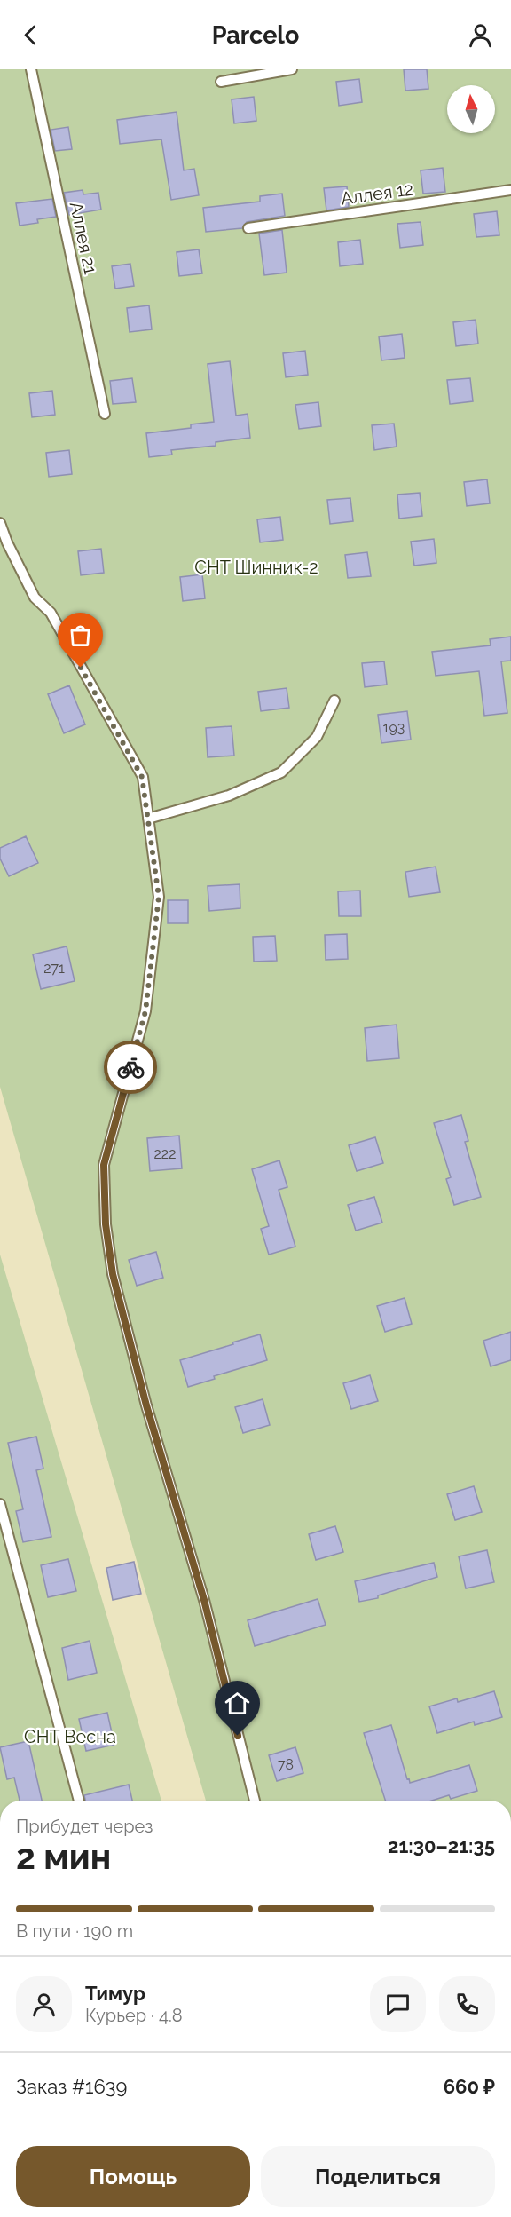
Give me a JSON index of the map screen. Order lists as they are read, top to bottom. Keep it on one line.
{"streets":{"lane":["Аллея 12","Аллея 21"]},"parks":["СНТ Шинник-2","СНТ Весна"],"house_numbers":["193","271","222","78"],"north":"top","page":{"header":"Parcelo","heading":["2 мин","Прибудет через","21:30–21:35"],"panel":["Тимур","Курьер · 4.8","Заказ #1639","660 ₽"],"bar":"В пути · 190 m","buttons":["Помощь","Поделиться"]}}
